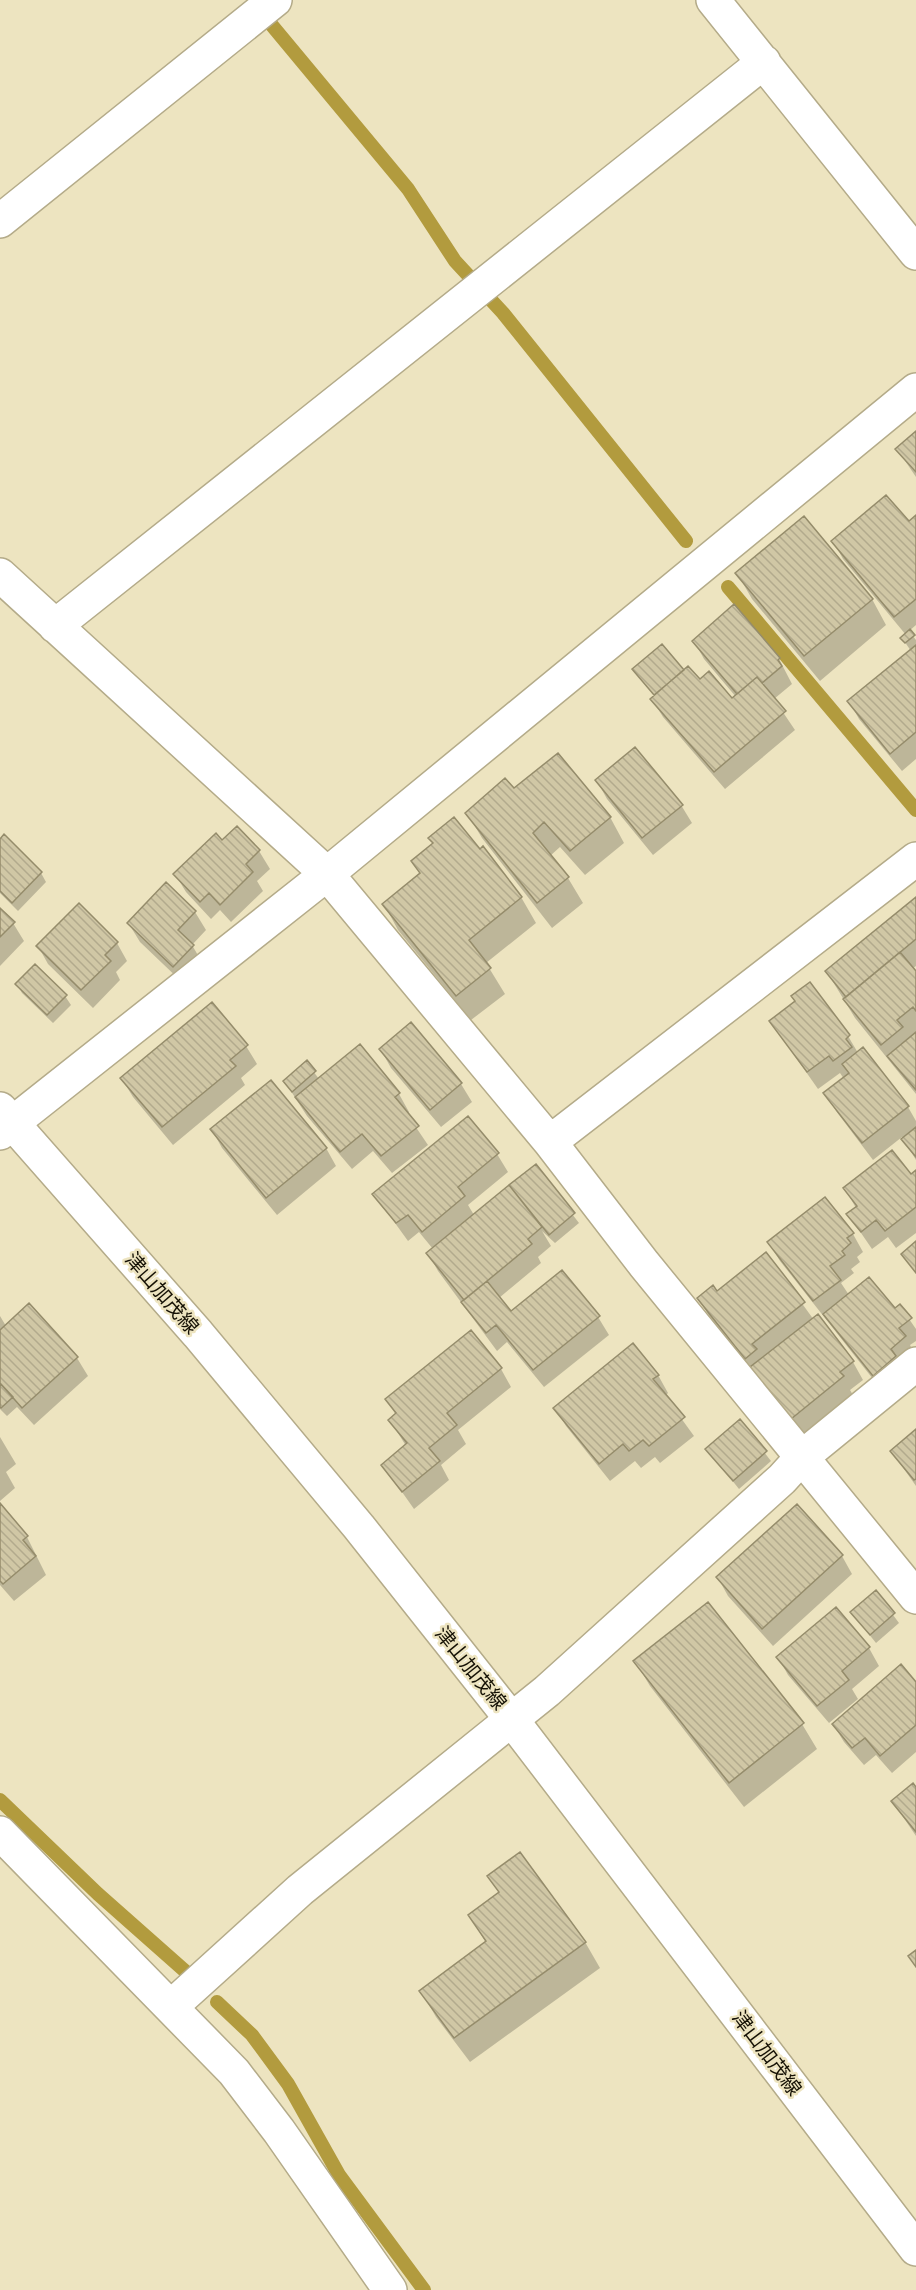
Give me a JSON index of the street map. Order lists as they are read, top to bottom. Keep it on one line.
{"streets":{"street":["津山加茂線"]}}
